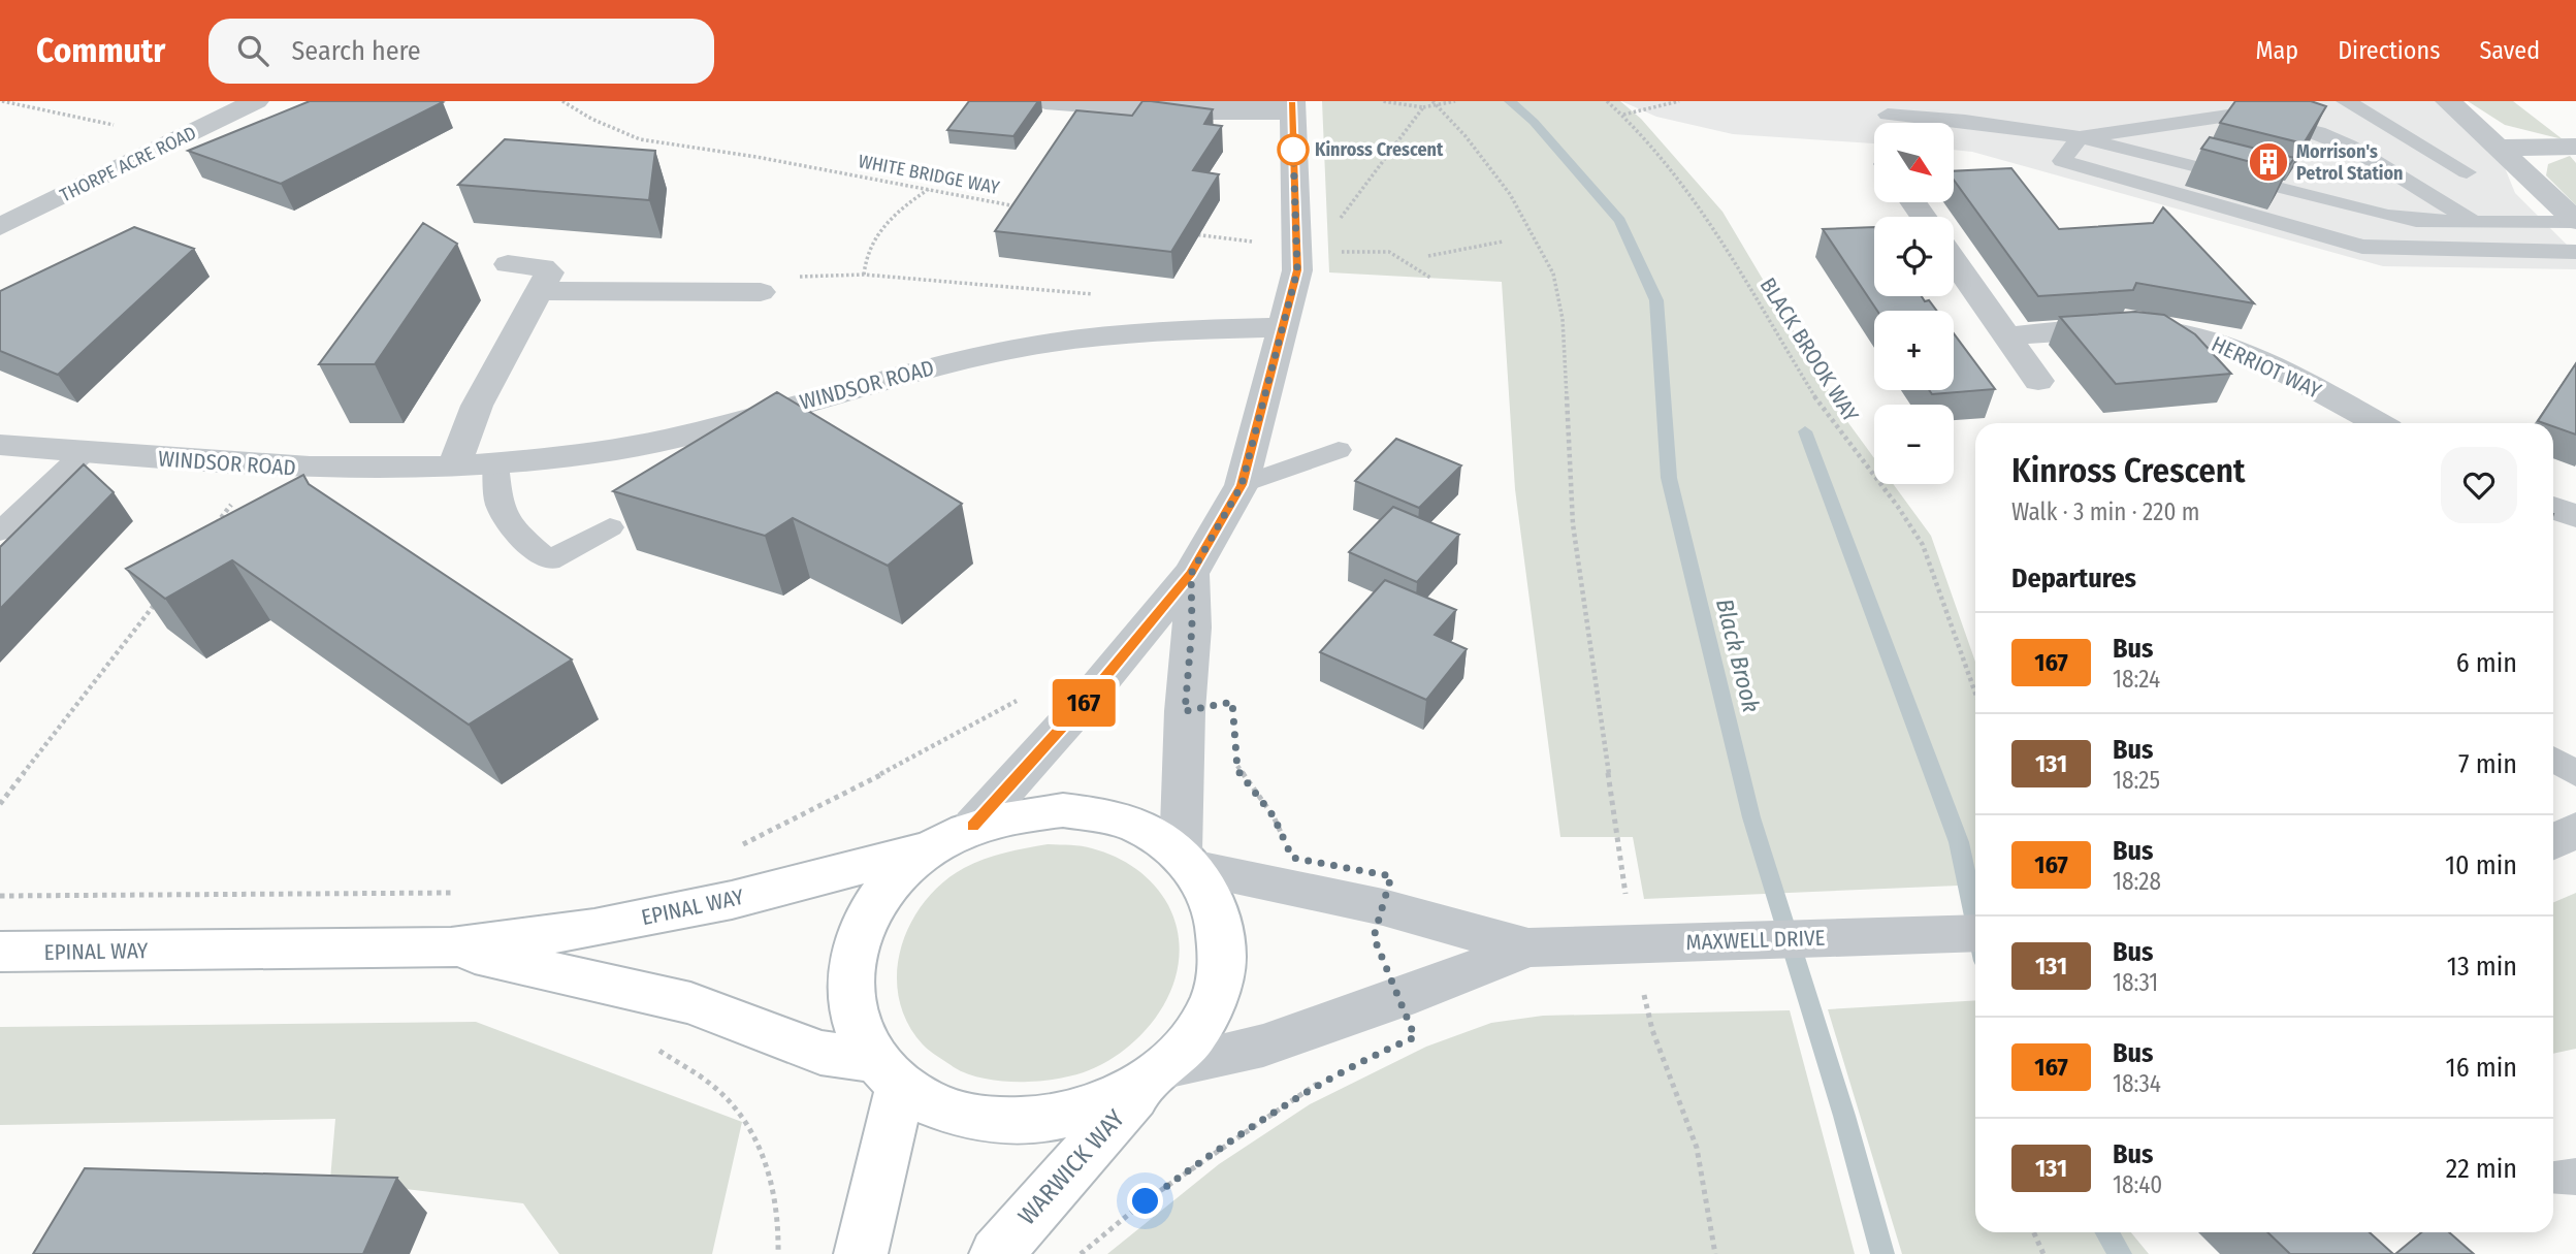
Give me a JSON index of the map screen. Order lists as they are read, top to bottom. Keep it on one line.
{"streets":{"street":["THORPE ACRE ROAD","HERRIOT WAY","WINDSOR ROAD","EPINAL WAY","MAXWELL DRIVE","WARWICK WAY"],"path":["WHITE BRIDGE WAY","BLACK BROOK WAY"]},"crossings":[["MAXWELL DRIVE","WARWICK WAY"]],"water":["Black Brook"],"places":{"other":["Kinross Crescent"],"building":["Morrison's Petrol Station"]},"lines":["bus line 167"],"north":"bottom right","page":{"header":"Commutr","search":"Search here","nav":["Map","Directions","Saved"],"on_map":"167","map_buttons":["+","−"],"heading":[["Kinross Crescent","Walk · 3 min · 220 m"],"Departures"],"list":[{"mark":"167","name":"Bus","note":"18:24","value":"6 min"},{"mark":"131","name":"Bus","note":"18:25","value":"7 min"},{"mark":"167","name":"Bus","note":"18:28","value":"10 min"},{"mark":"131","name":"Bus","note":"18:31","value":"13 min"},{"mark":"167","name":"Bus","note":"18:34","value":"16 min"},{"mark":"131","name":"Bus","note":"18:40","value":"22 min"}]}}
